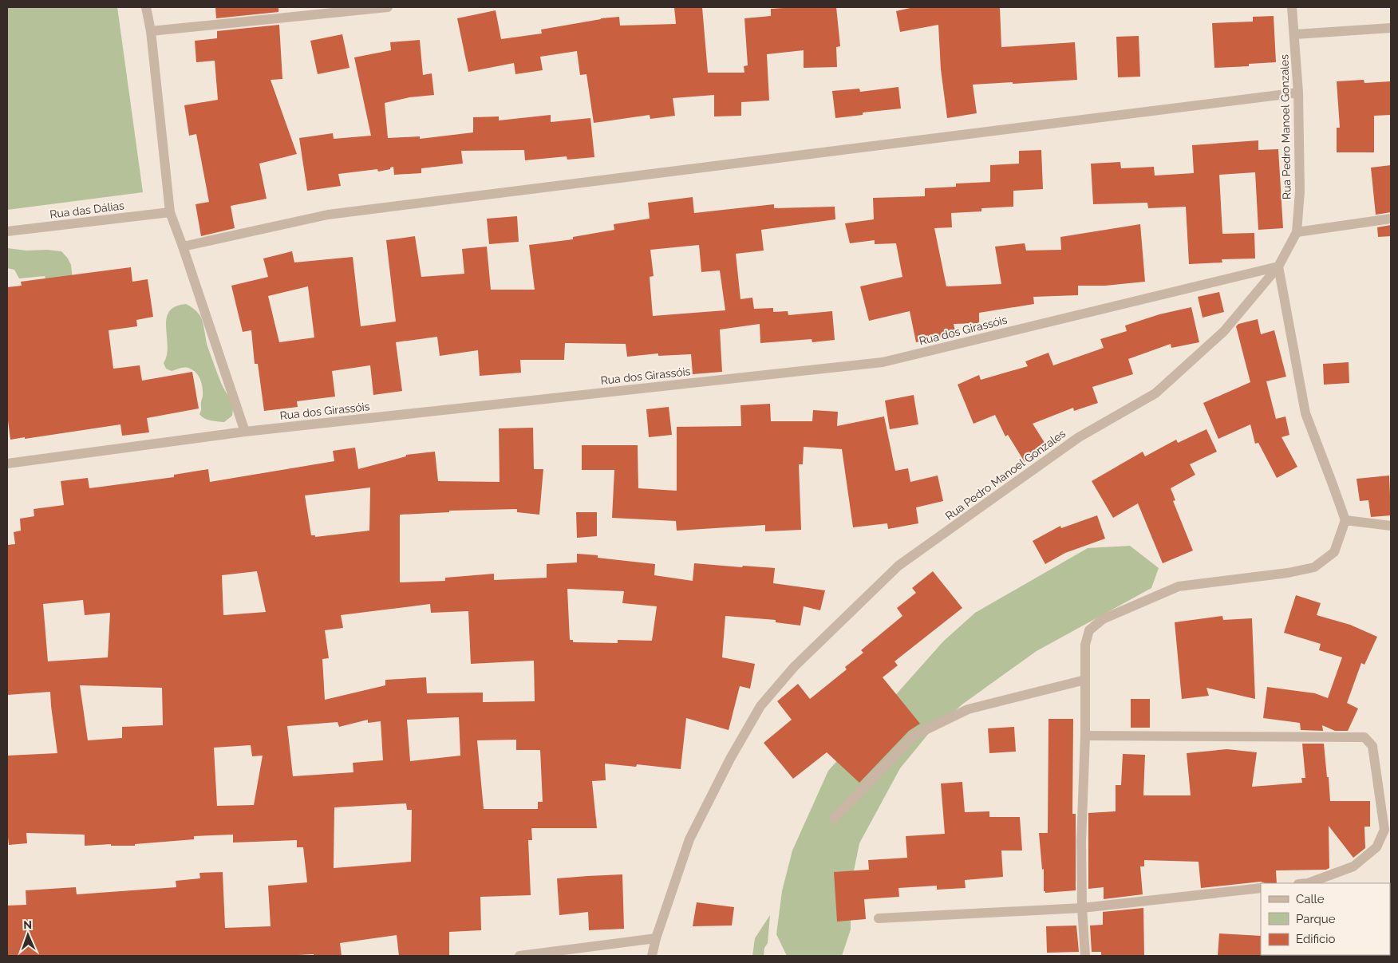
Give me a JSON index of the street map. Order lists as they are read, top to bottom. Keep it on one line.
{"streets":{"street":["Rua Pedro Manoel Gonzales","Rua das Dálias","Rua dos Girassóis"]},"crossings":[["Rua Pedro Manoel Gonzales","Rua dos Girassóis"]],"legend":["Calle","Parque","Edificio"],"north":"top"}
